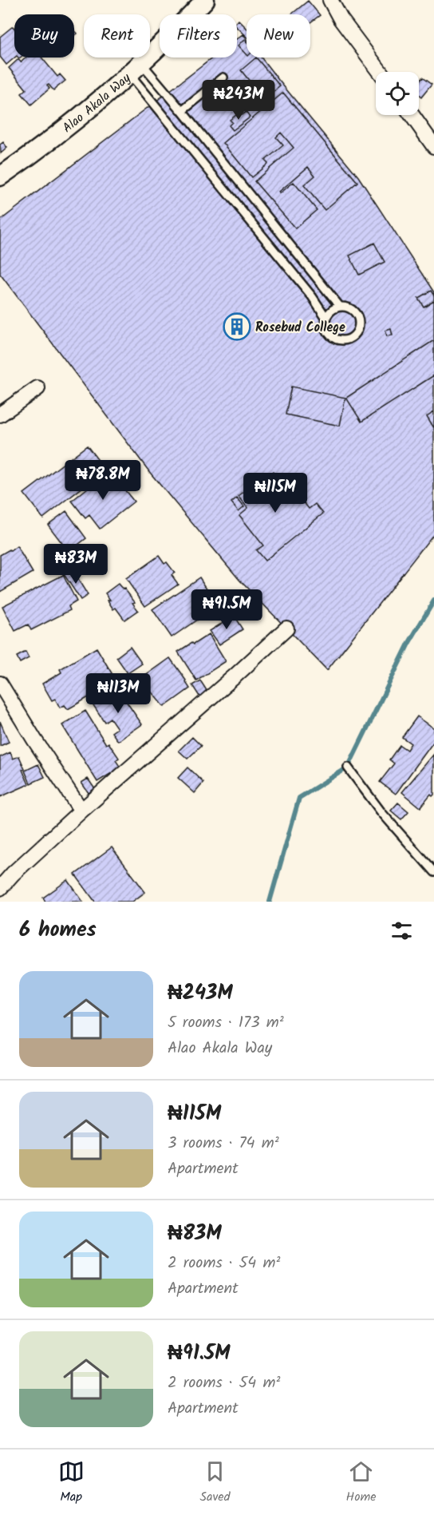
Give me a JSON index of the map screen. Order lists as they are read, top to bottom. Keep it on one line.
{"streets":{"street":["Alao Akala Way"]},"places":{"building":["Rosebud College"]},"page":{"chip":["Buy","Rent","Filters","New"],"price":["₦243M","₦78.8M","₦115M","₦83M","₦91.5M","₦113M"],"heading":"6 homes","list":[{"name":"₦243M","note":"5 rooms · 173 m² · Alao Akala Way"},{"name":"₦115M","note":"3 rooms · 74 m² · Apartment"},{"name":"₦83M","note":"2 rooms · 54 m² · Apartment"},{"name":"₦91.5M","note":"2 rooms · 54 m² · Apartment"}],"tabs":["Map","Saved","Home"]}}
